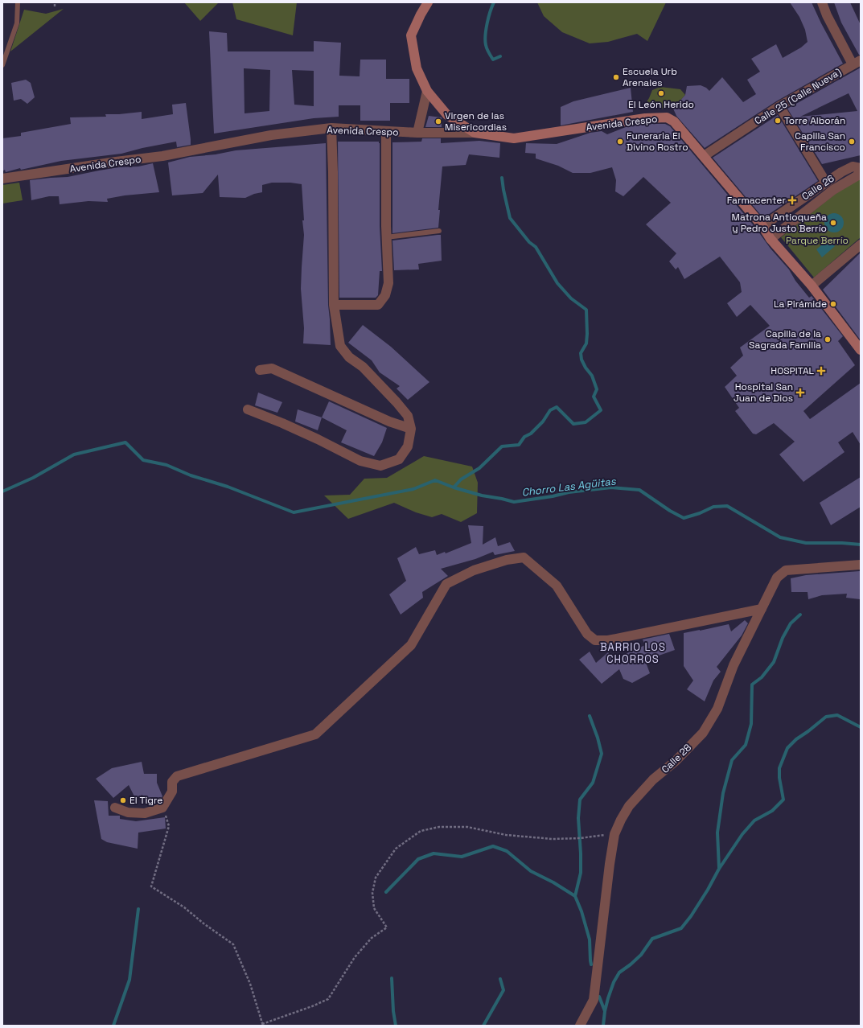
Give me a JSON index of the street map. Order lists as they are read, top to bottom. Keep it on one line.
{"streets":{"main road":["Avenida Crespo"],"street":["Calle 25 (Calle Nueva)","Calle 26","Calle 28"]},"crossings":[["Calle 25 (Calle Nueva)","Avenida Crespo"]],"districts":["BARRIO LOS CHORROS"],"water":["Chorro Las Agüitas"],"parks":["Parque Berrío"],"places":{"other":["Escuela Urb Arenales","El León Herido","Torre Alborán","Virgen de las Misericordias","Funeraria El Divino Rostro","Capilla San Francisco","Matrona Antioqueña y Pedro Justo Berrío","La Pirámide","Capilla de la Sagrada Familia","El Tigre"],"health":["Farmacenter","HOSPITAL","Hospital San Juan de Dios"]}}
